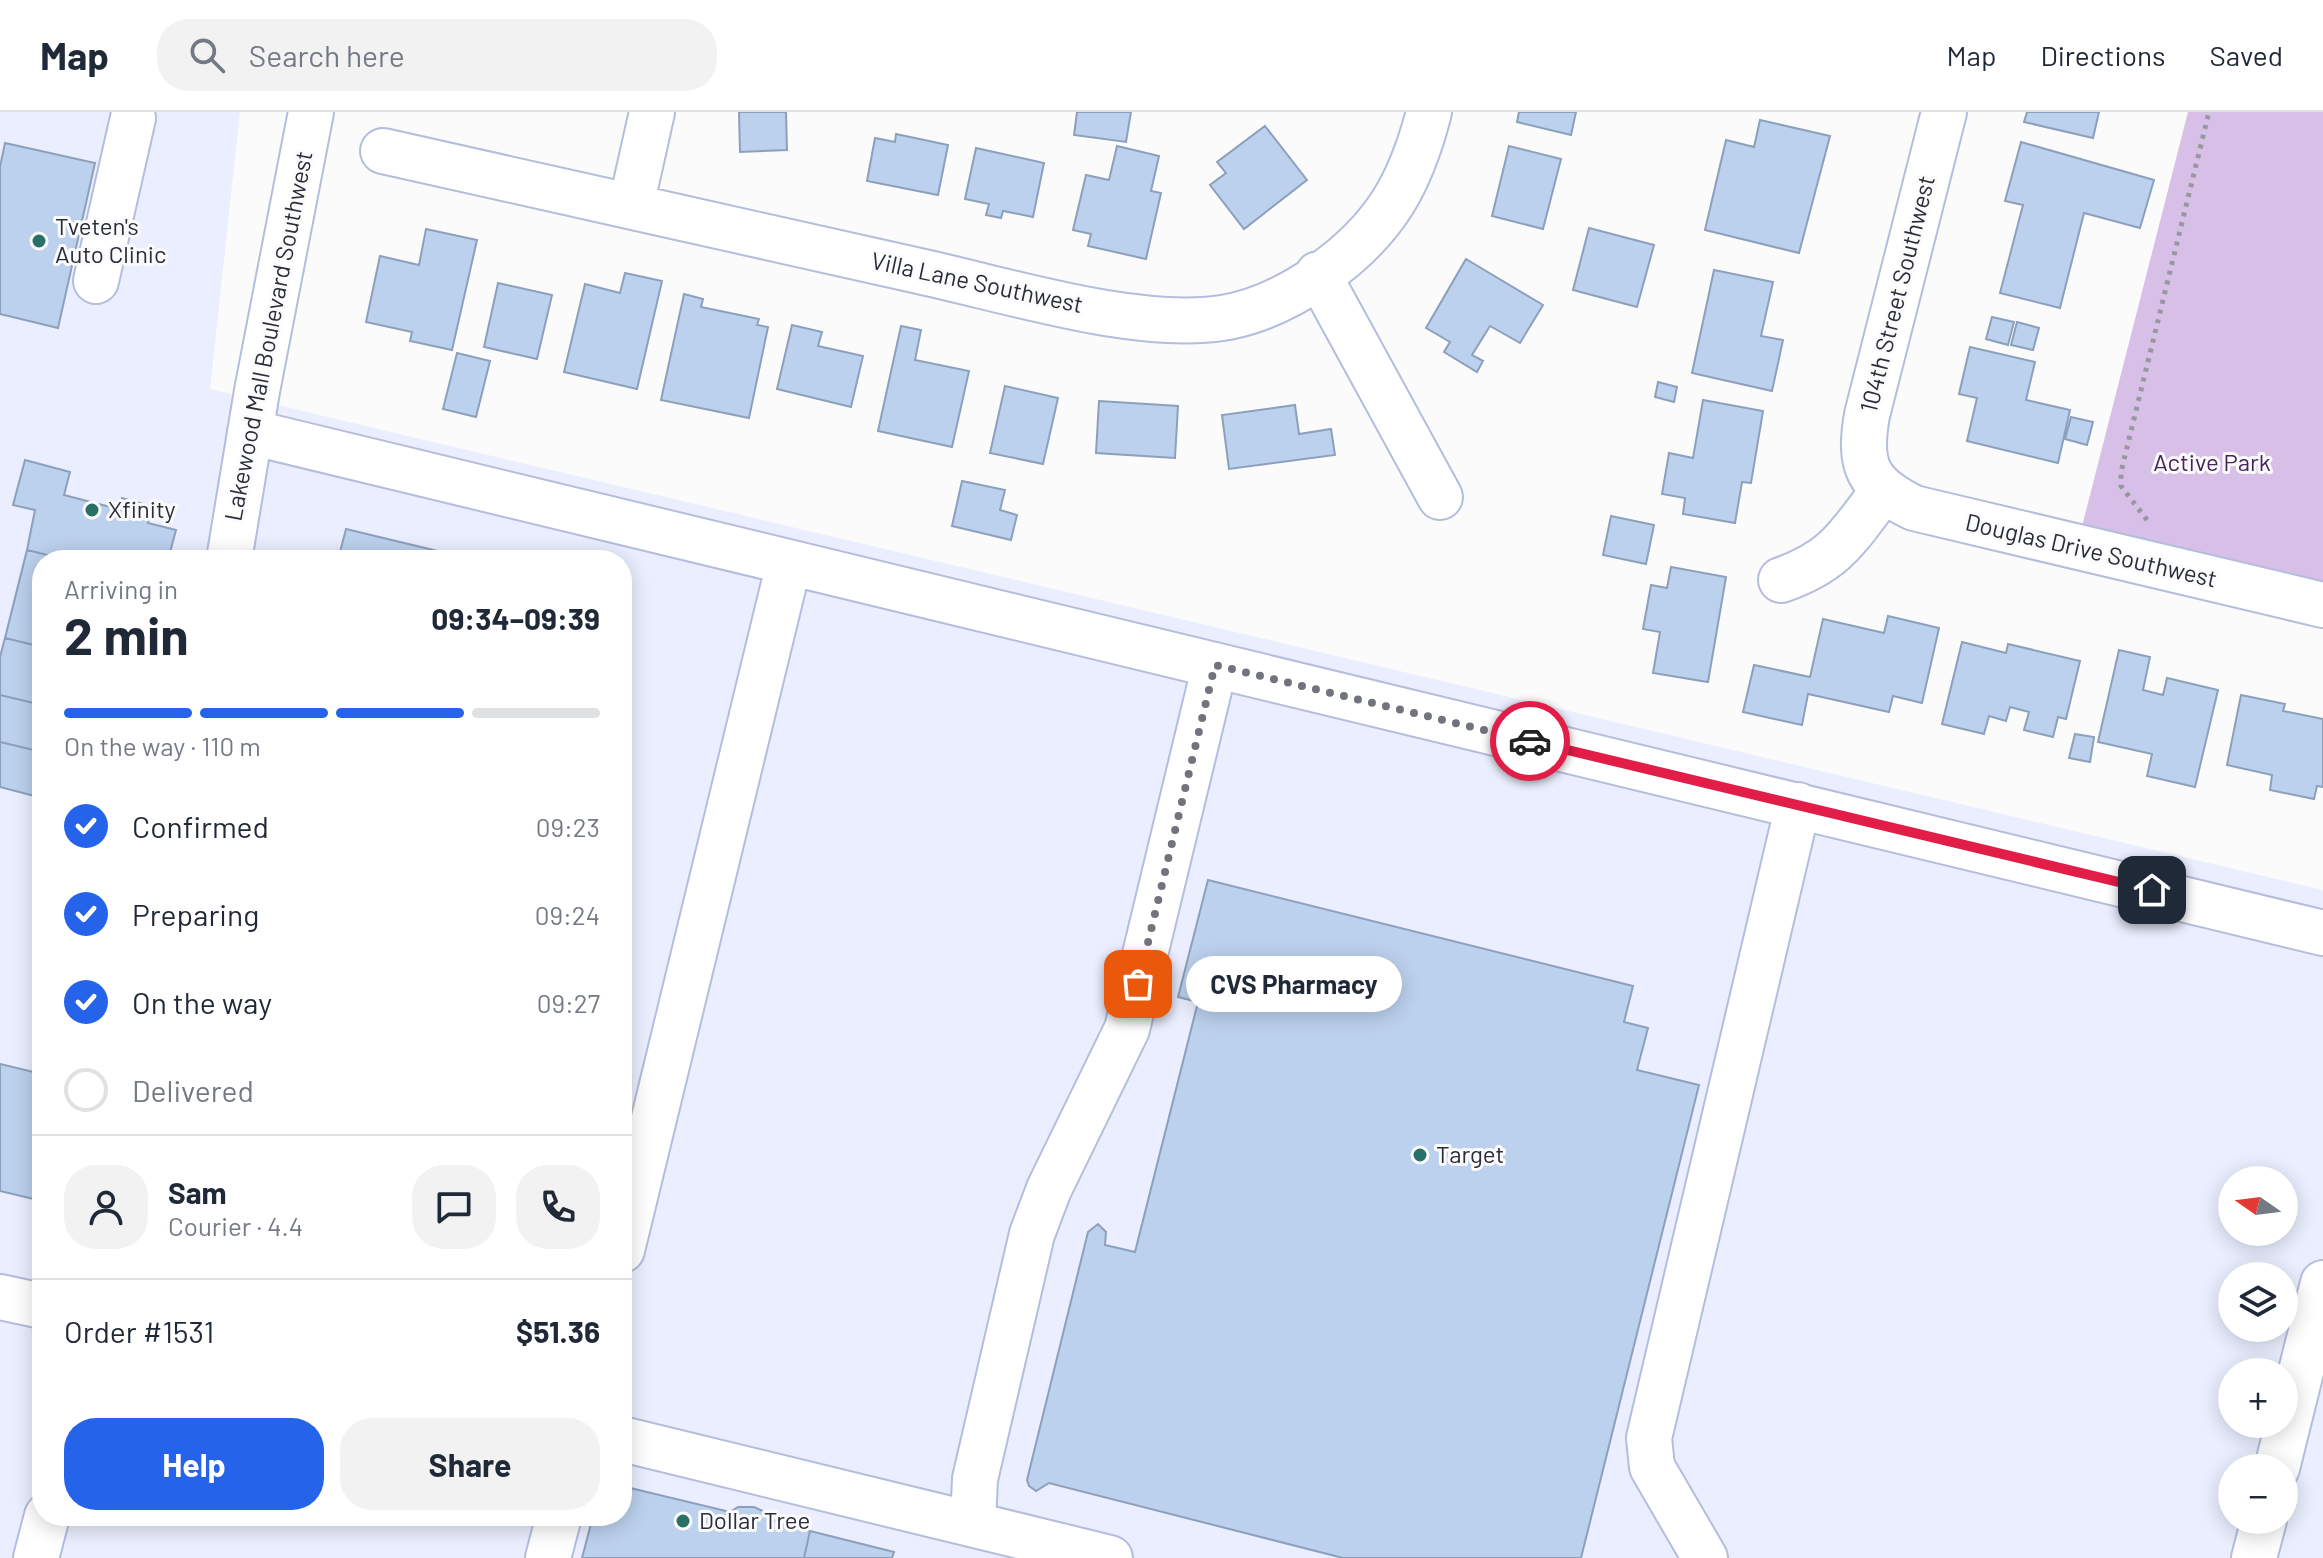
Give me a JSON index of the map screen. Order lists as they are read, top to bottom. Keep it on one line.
{"streets":{"street":["Villa Lane Southwest","104th Street Southwest","Lakewood Mall Boulevard Southwest","Douglas Drive Southwest"]},"crossings":[["104th Street Southwest","Douglas Drive Southwest"]],"parks":["Active Park"],"places":["Tveten's Auto Clinic","Xfinity","CVS Pharmacy","Target","Dollar Tree"],"north":"left","page":{"header":"Map","search":"Search here","nav":["Map","Directions","Saved"],"heading":["2 min","Arriving in","09:34–09:39"],"panel":["Sam","Courier · 4.4","Order #1531","$51.36"],"bar":"On the way · 110 m","list":[["Confirmed","09:23"],["Preparing","09:24"],["On the way","09:27"],"Delivered"],"bubble":"CVS Pharmacy","map_buttons":["+","−"],"buttons":["Help","Share"]}}
